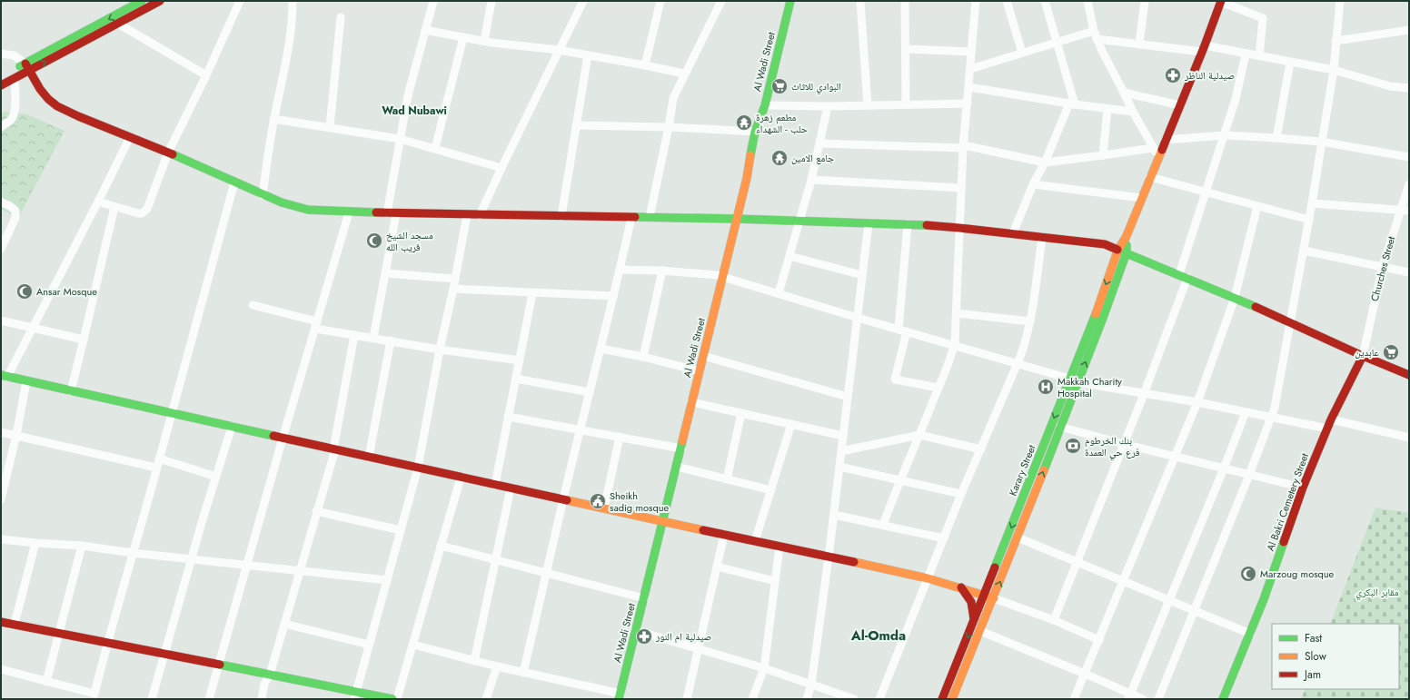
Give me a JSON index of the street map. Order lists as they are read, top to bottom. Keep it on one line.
{"streets":{"street":["Al Wadi Street","Churches Street","Karary Street","Al Bakri Cemetery Street"]},"crossings":[["Churches Street","Al Bakri Cemetery Street"]],"districts":["Wad Nubawi","Al-Omda"],"parks":["مقابر البكري"],"places":{"pharmacy":["صيدلية الناظر","صيدلية ام النور"],"supermarket":["البوادي للاثاث","عابدين"],"temple":["مطعم زهرة حلب - الشهداء","جامع الامين"],"mosque":["مسجد الشيخ قريب الله","Ansar Mosque","Marzoug mosque"],"hospital":["Makkah Charity Hospital"],"bank":["بنك الخرطوم فرع حي العمدة"],"public building":["Sheikh sadig mosque"]},"legend":["Fast","Slow","Jam"]}
